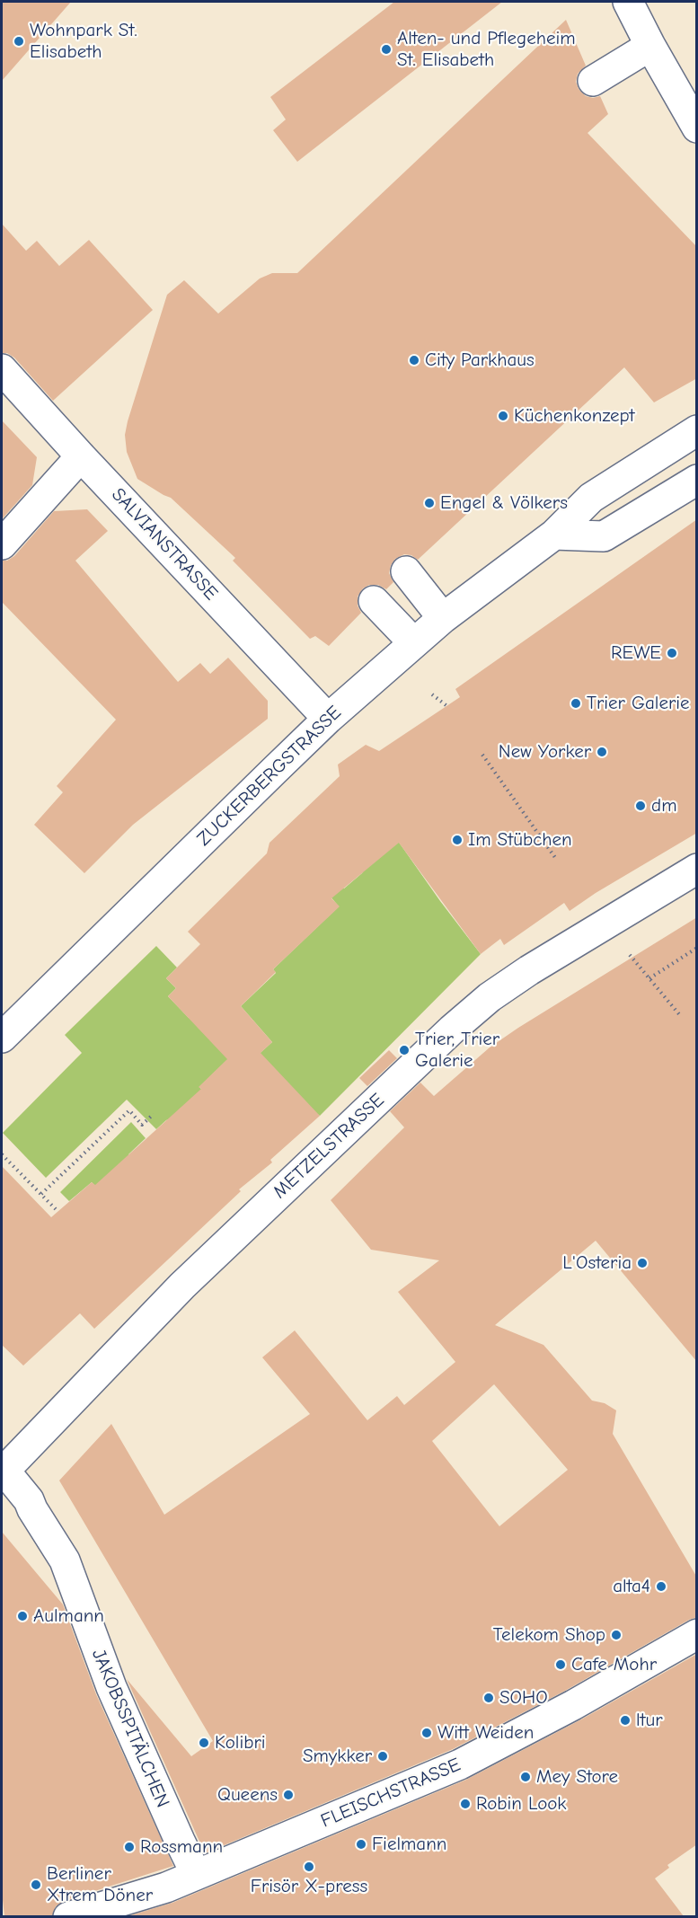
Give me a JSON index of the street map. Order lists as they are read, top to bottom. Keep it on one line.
{"streets":{"street":["SALVIANSTRASSE","ZUCKERBERGSTRASSE","METZELSTRASSE","JAKOBSSPITÄLCHEN","FLEISCHSTRASSE"]},"crossings":[["SALVIANSTRASSE","ZUCKERBERGSTRASSE"],["METZELSTRASSE","JAKOBSSPITÄLCHEN"],["JAKOBSSPITÄLCHEN","FLEISCHSTRASSE"]],"places":["Wohnpark St. Elisabeth","Alten- und Pflegeheim St. Elisabeth","City Parkhaus","Küchenkonzept","Engel & Völkers","REWE","Trier Galerie","New Yorker","dm","Im Stübchen","Trier, Trier Galerie","L'Osteria","alta4","Aulmann","Telekom Shop","Cafe Mohr","SOHO","ltur","Witt Weiden","Kolibri","Smykker","Mey Store","Queens","Robin Look","Fielmann","Rossmann","Frisör X-press","Berliner Xtrem Döner"]}
